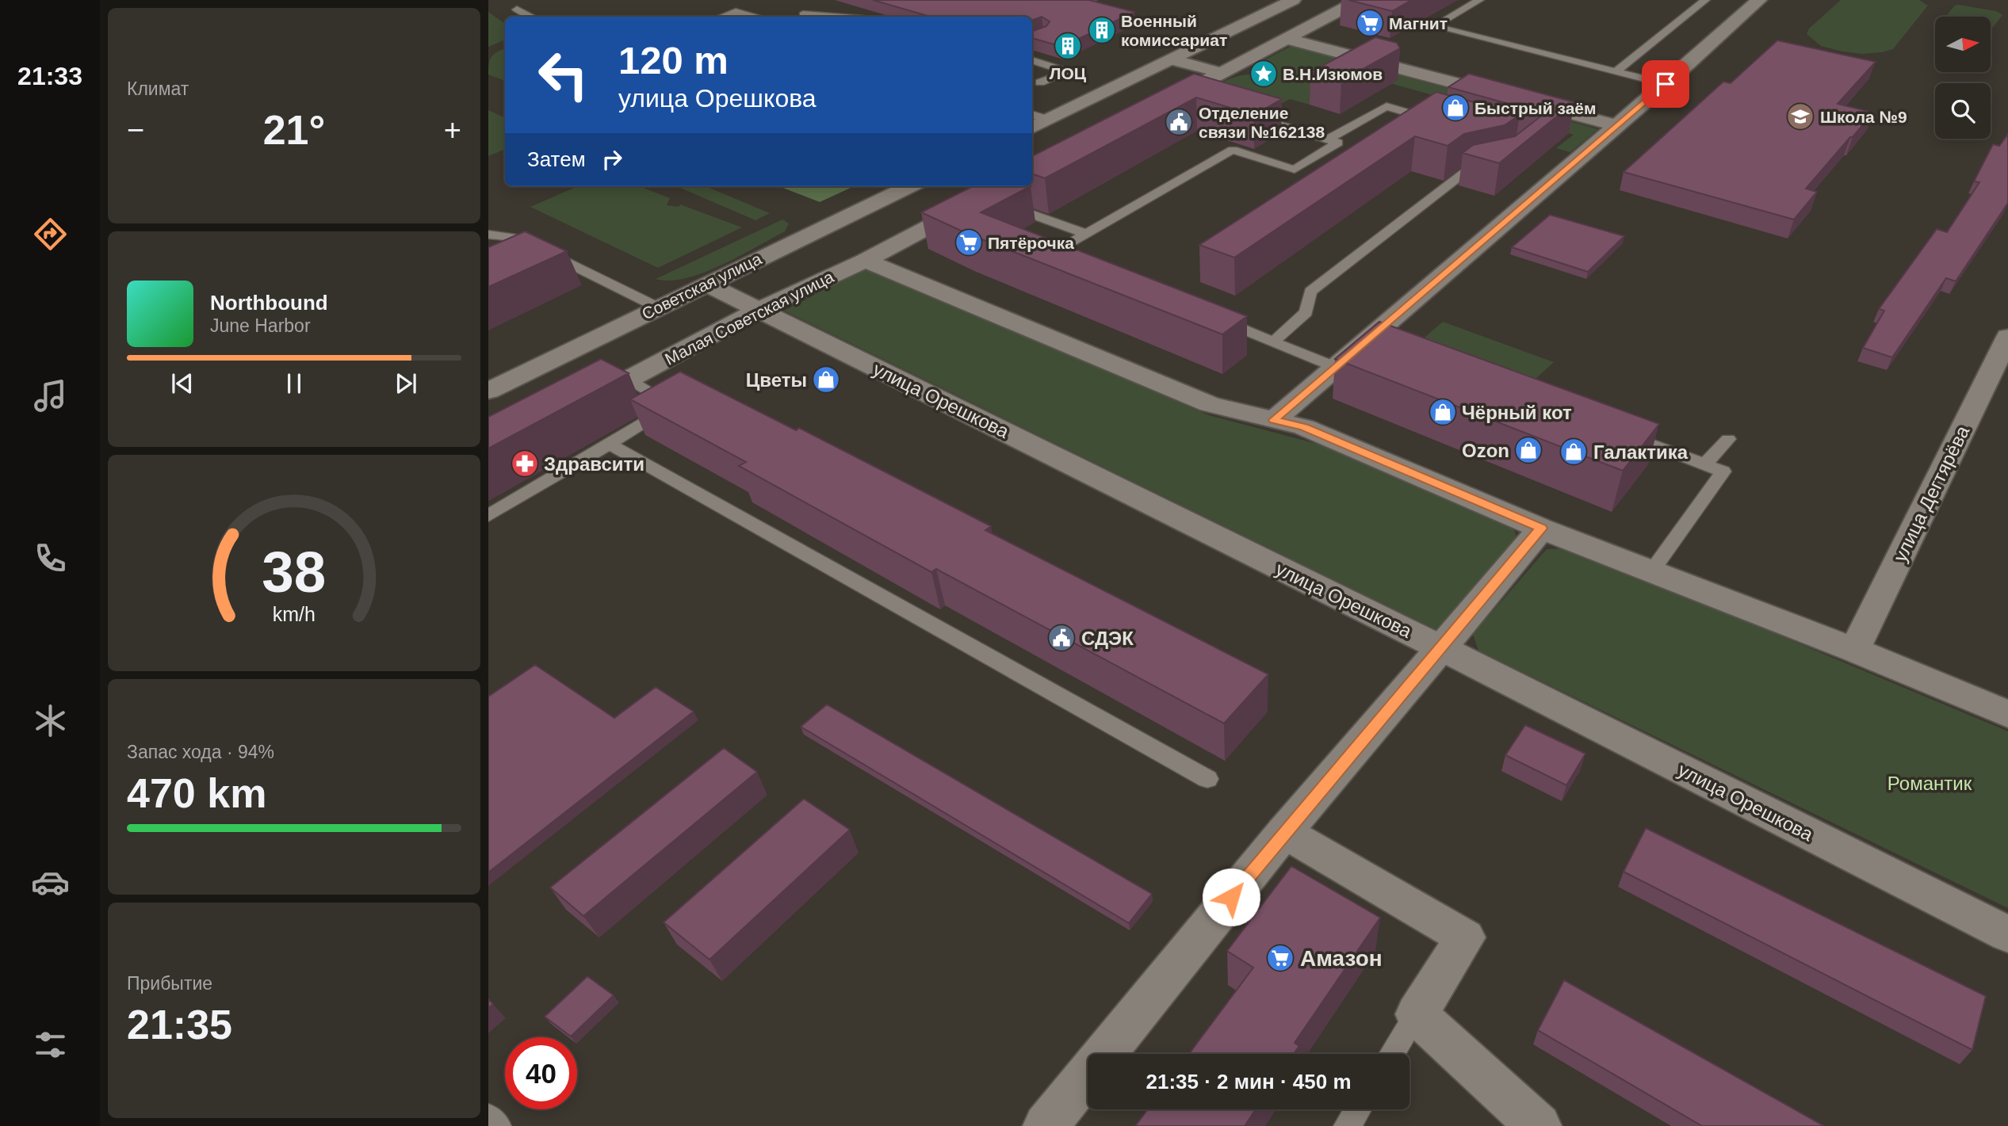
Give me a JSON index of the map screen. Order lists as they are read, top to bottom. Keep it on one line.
{"streets":{"street":["Советская улица","Малая Советская улица","улица Орешкова","улица Дегтярёва"]},"crossings":[["Советская улица","улица Орешкова"],["Малая Советская улица","улица Орешкова"]],"parks":["Романтик"],"places":{"supermarket":["Магнит","Пятёрочка","Амазон"],"building":["Военный комиссариат","ЛОЦ"],"place":["В.Н.Изюмов"],"shop":["Быстрый заём","Цветы","Чёрный кот","Ozon","Галактика"],"school or university":["Школа №9"],"public building":["Отделение связи №162138","СДЭК"],"pharmacy":["Здравсити"]},"north":"right","page":{"tabs":"21:33","tile":["Климат",["Запас хода · 94%","470 km"],["Прибытие","21:35"]],"turn":["120 m","улица Орешкова"],"heat":["−","21°","+"],"then":"Затем","song":["Northbound","June Harbor"],"limit":"40","trip":"21:35 · 2 мин · 450 m","gauge":["38","km/h"]}}
